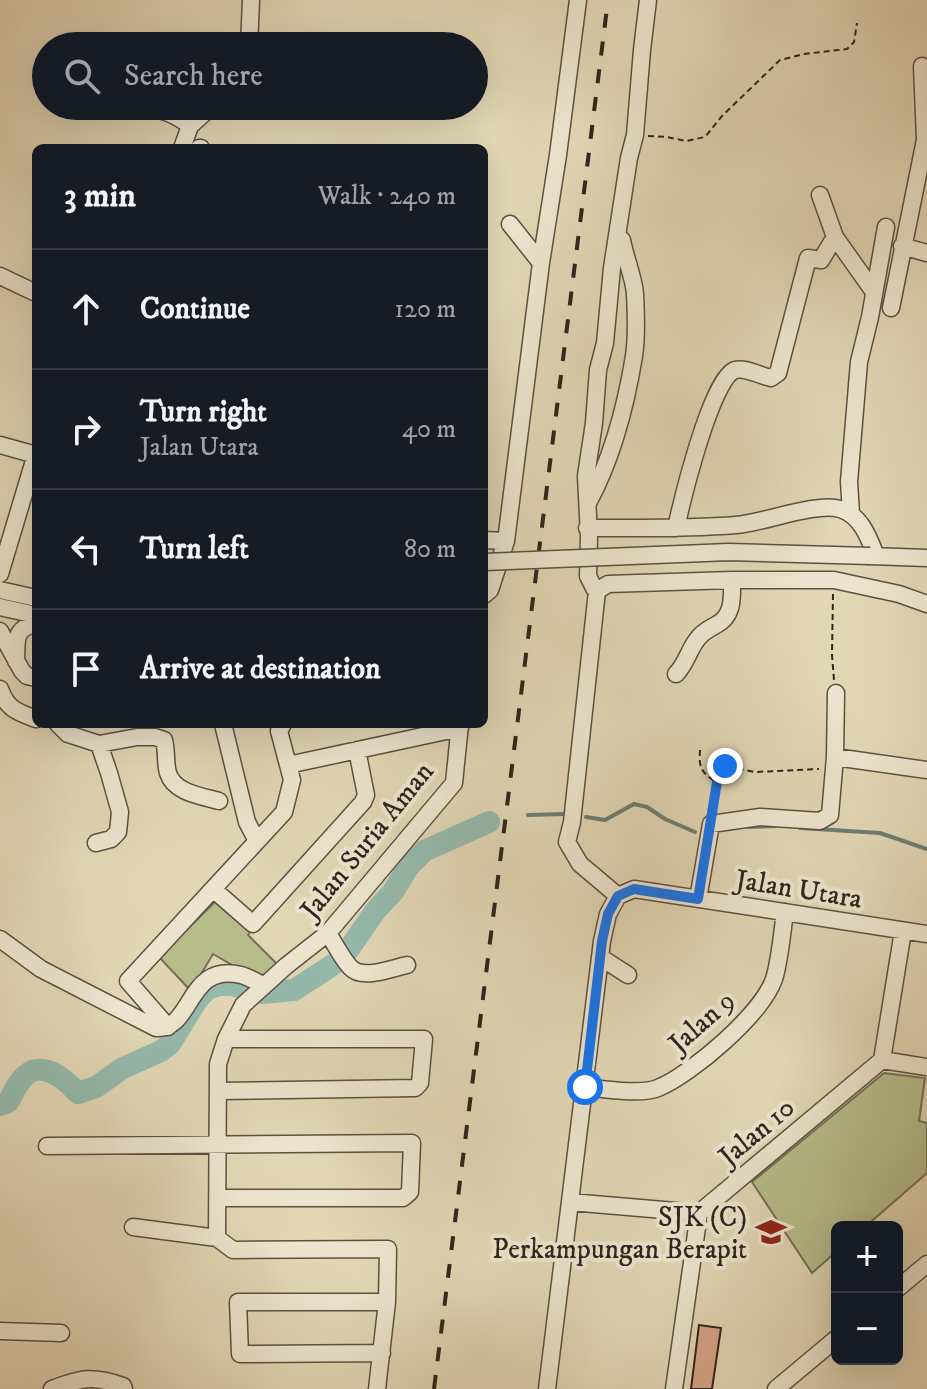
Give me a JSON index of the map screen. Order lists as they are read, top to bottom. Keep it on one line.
{"streets":{"street":["Jalan Suria Aman","Jalan Utara","Jalan 9","Jalan 10"]},"crossings":[["Jalan Utara","Jalan 9"]],"places":{"school or university":["SJK (C) Perkampungan Berapit"]},"page":{"search":"Search here","heading":["3 min","Walk · 240 m"],"list":[["Continue","120 m"],["Turn right","Jalan Utara","40 m"],["Turn left","80 m"],"Arrive at destination"],"map_buttons":["+","−"]}}
